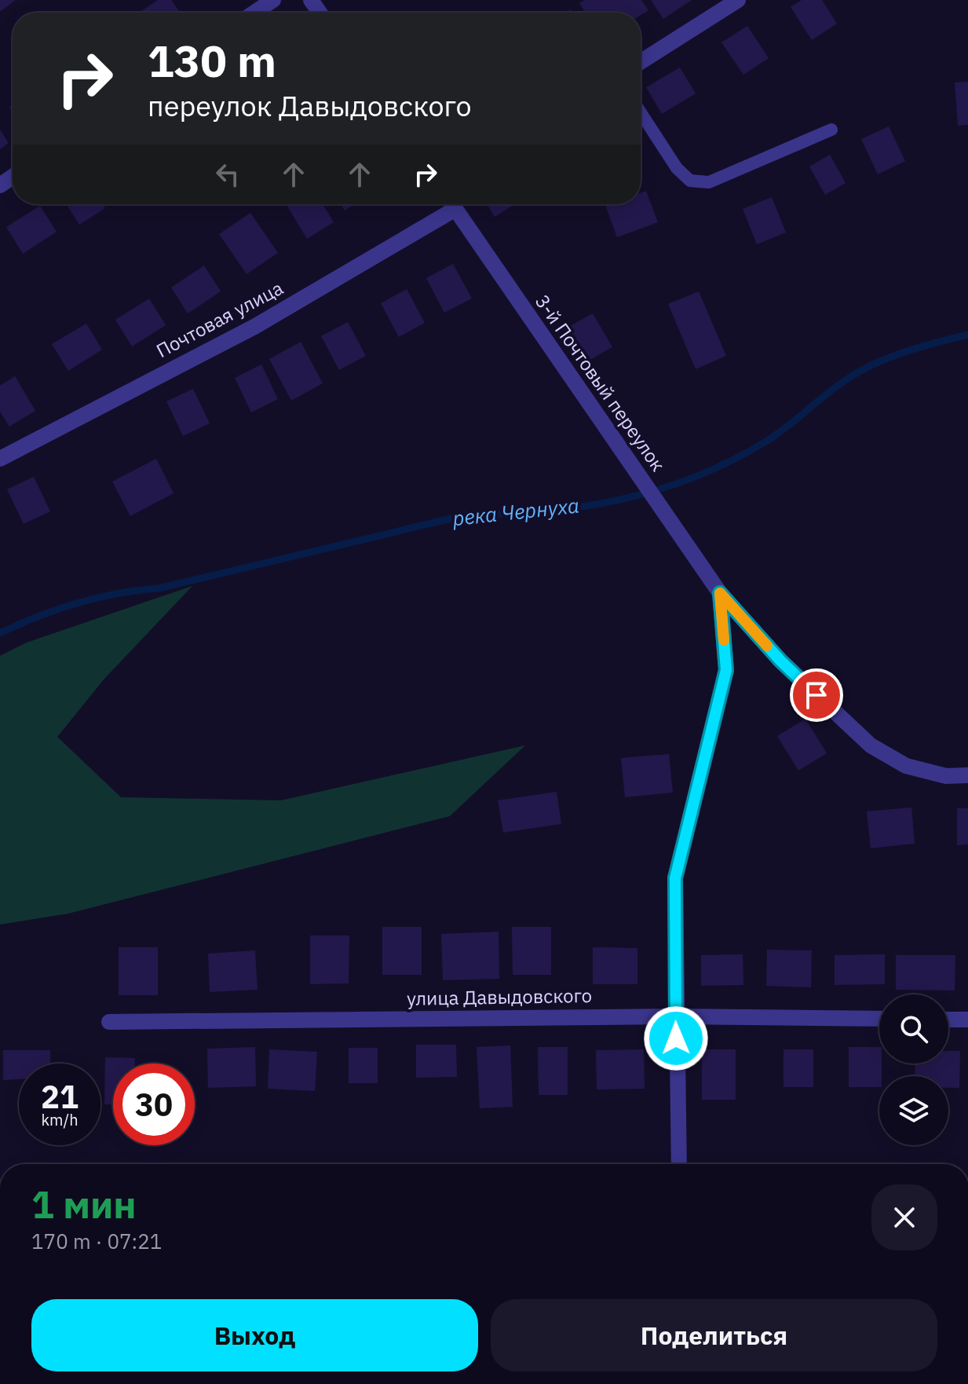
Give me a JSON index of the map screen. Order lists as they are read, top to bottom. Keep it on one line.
{"streets":{"street":["Почтовая улица","3-й Почтовый переулок","улица Давыдовского"]},"water":["река Чернуха"],"page":{"turn":["130 m","переулок Давыдовского"],"speed":"21 km/h","limit":"30","heading":["1 мин","170 m · 07:21"],"buttons":["Выход","Поделиться"]}}
